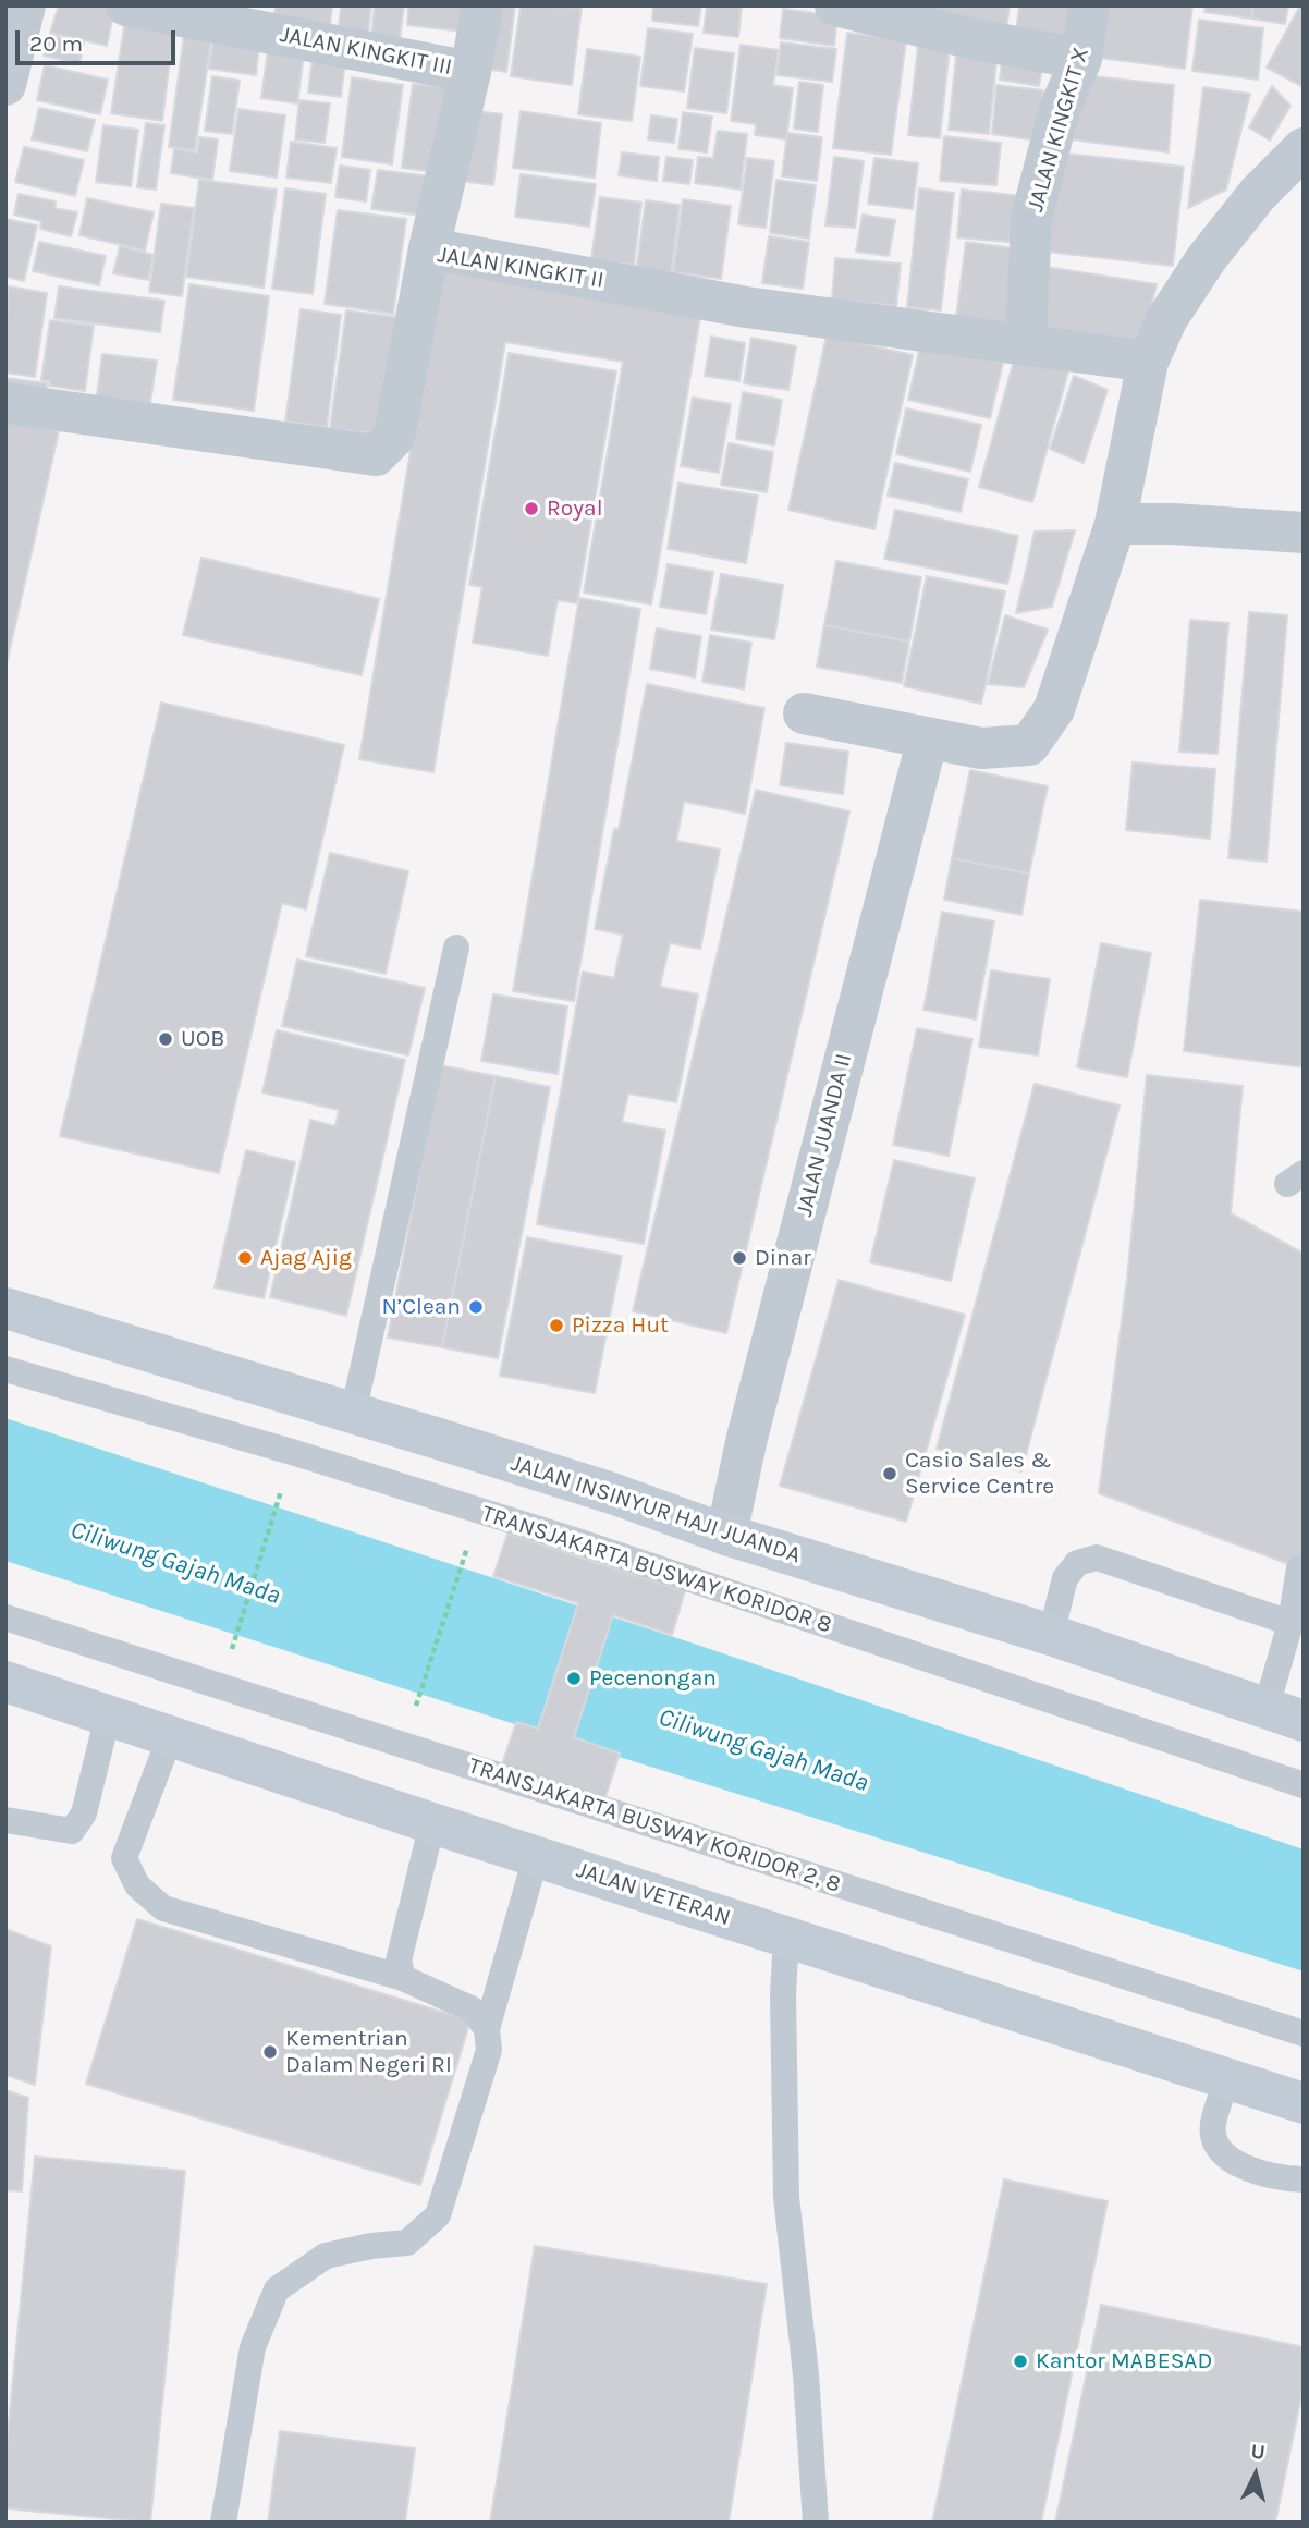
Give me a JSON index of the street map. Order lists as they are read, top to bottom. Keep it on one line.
{"streets":{"main road":["JALAN INSINYUR HAJI JUANDA","JALAN VETERAN"],"street":["JALAN KINGKIT III","JALAN KINGKIT X","JALAN KINGKIT II","JALAN JUANDA II"],"lane":["TRANSJAKARTA BUSWAY KORIDOR 8","TRANSJAKARTA BUSWAY KORIDOR 2, 8"]},"crossings":[["JALAN KINGKIT X","JALAN KINGKIT II"],["JALAN JUANDA II","JALAN INSINYUR HAJI JUANDA"]],"water":["Ciliwung Gajah Mada"],"places":["Royal","UOB","Ajag Ajig","Dinar","N’Clean","Pizza Hut","Casio Sales & Service Centre","Pecenongan","Kementrian Dalam Negeri RI","Kantor MABESAD"],"scale_bar":"20 m","north":"top"}
